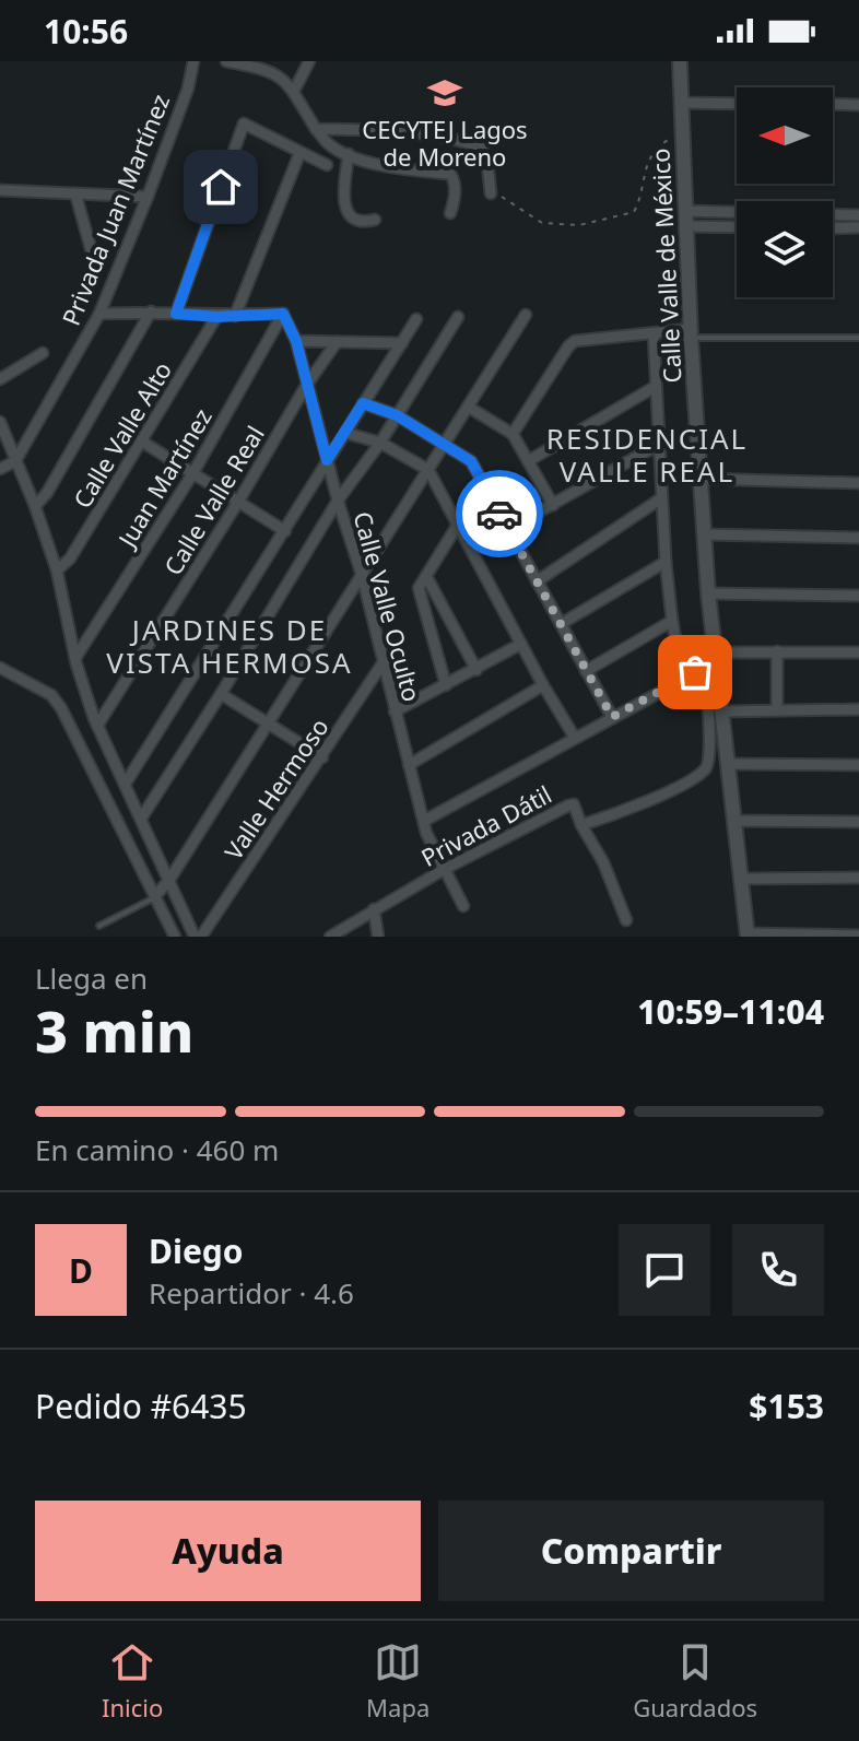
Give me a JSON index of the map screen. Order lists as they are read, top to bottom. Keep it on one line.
{"streets":{"street":["Privada Juan Martínez","Calle Valle de México","Calle Valle Alto","Juan Martínez","Calle Valle Real","Calle Valle Oculto","Valle Hermoso","Privada Dátil"]},"crossings":[["Juan Martínez","Calle Valle Oculto"],["Calle Valle Real","Calle Valle Oculto"],["Calle Valle Oculto","Valle Hermoso"],["Calle Valle Oculto","Privada Dátil"]],"districts":["RESIDENCIAL VALLE REAL","JARDINES DE VISTA HERMOSA"],"places":{"school or university":["CECYTEJ Lagos de Moreno"]},"north":"left","page":{"status":"10:56","heading":["3 min","Llega en","10:59–11:04"],"panel":["Diego","Repartidor · 4.6","Pedido #6435","$153"],"bar":"En camino · 460 m","round":"D","buttons":["Ayuda","Compartir"],"tabs":["Inicio","Mapa","Guardados"]}}
